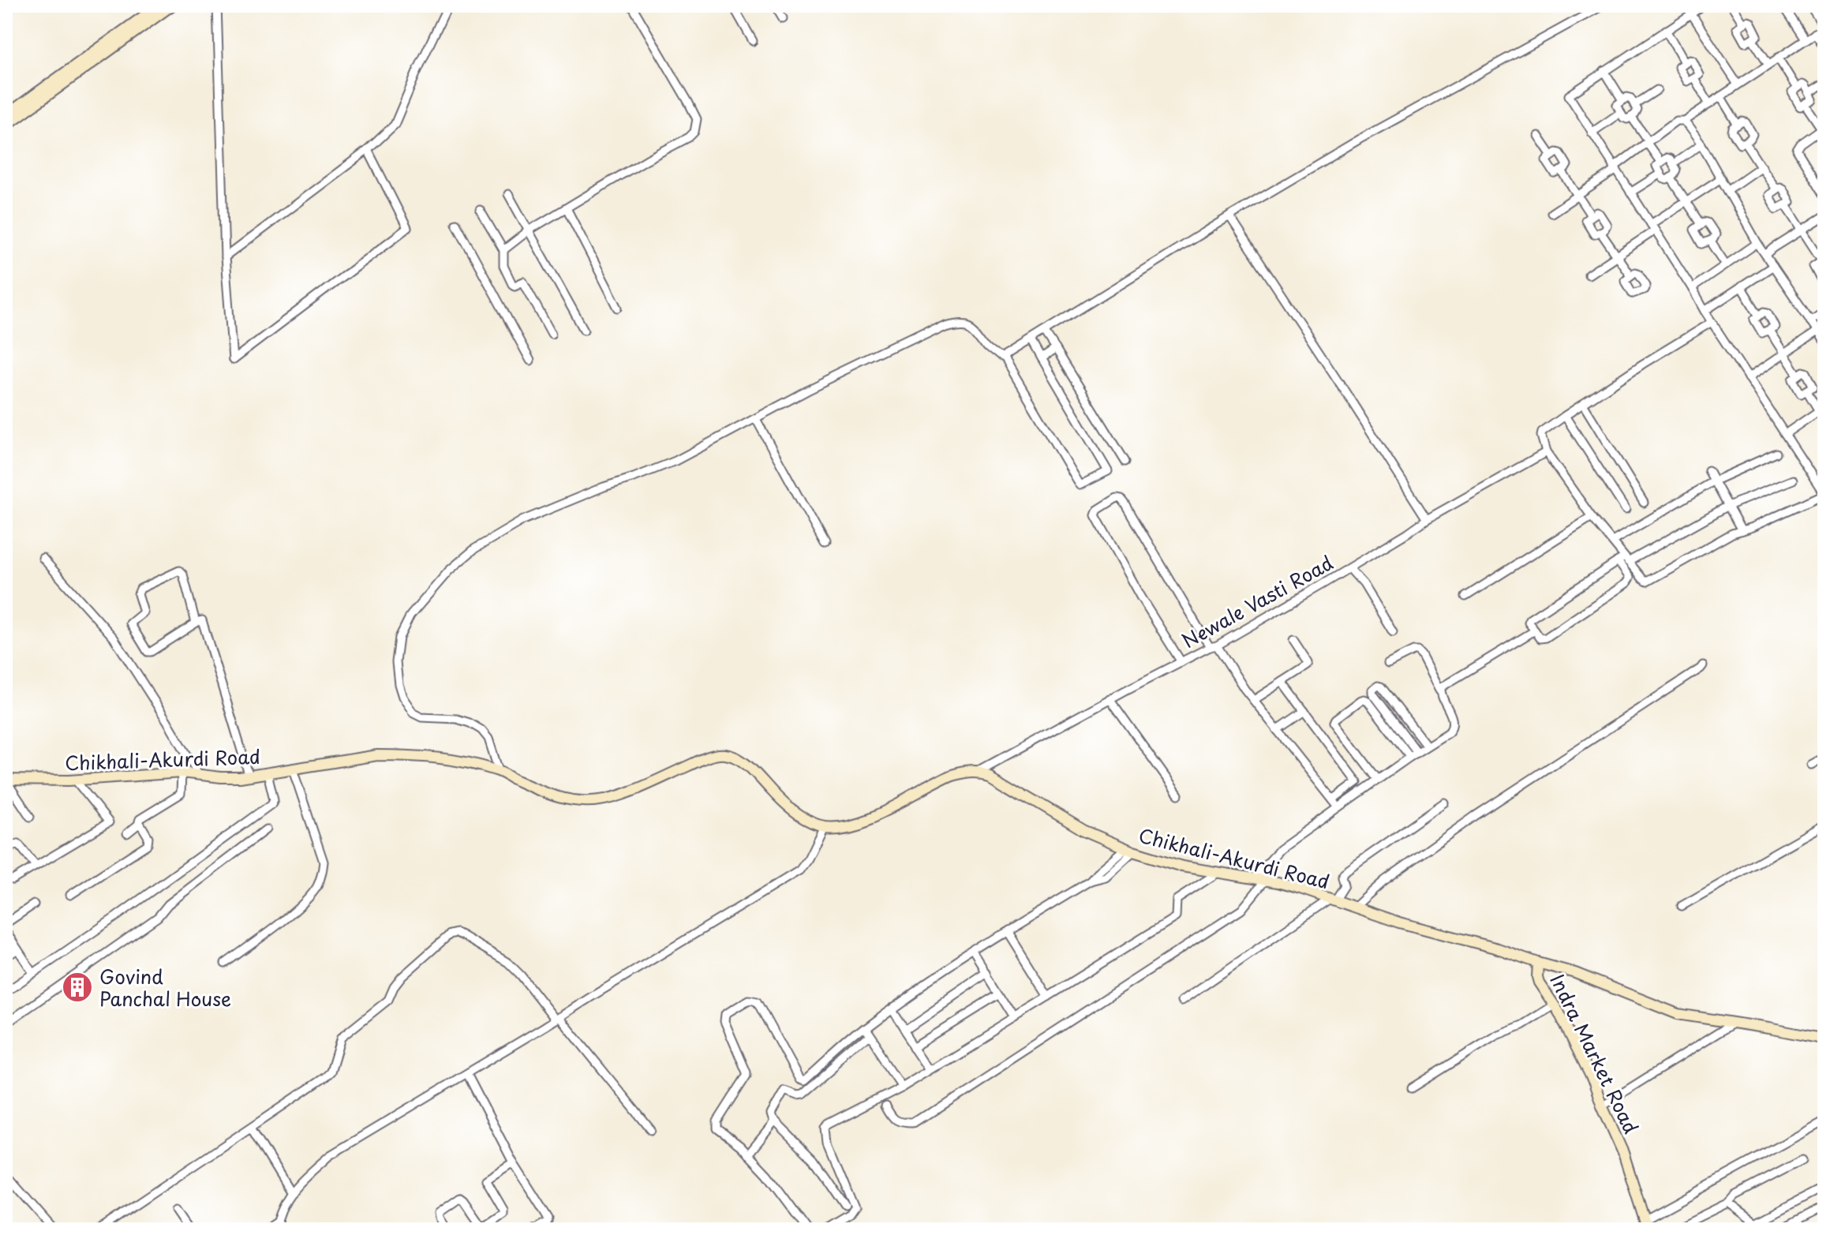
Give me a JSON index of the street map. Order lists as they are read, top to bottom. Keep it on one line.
{"streets":{"main road":["Chikhali-Akurdi Road","Indra Market Road"],"street":["Newale Vasti Road"]},"crossings":[["Newale Vasti Road","Chikhali-Akurdi Road"],["Chikhali-Akurdi Road","Indra Market Road"]],"places":{"building":["Govind Panchal House"]}}
